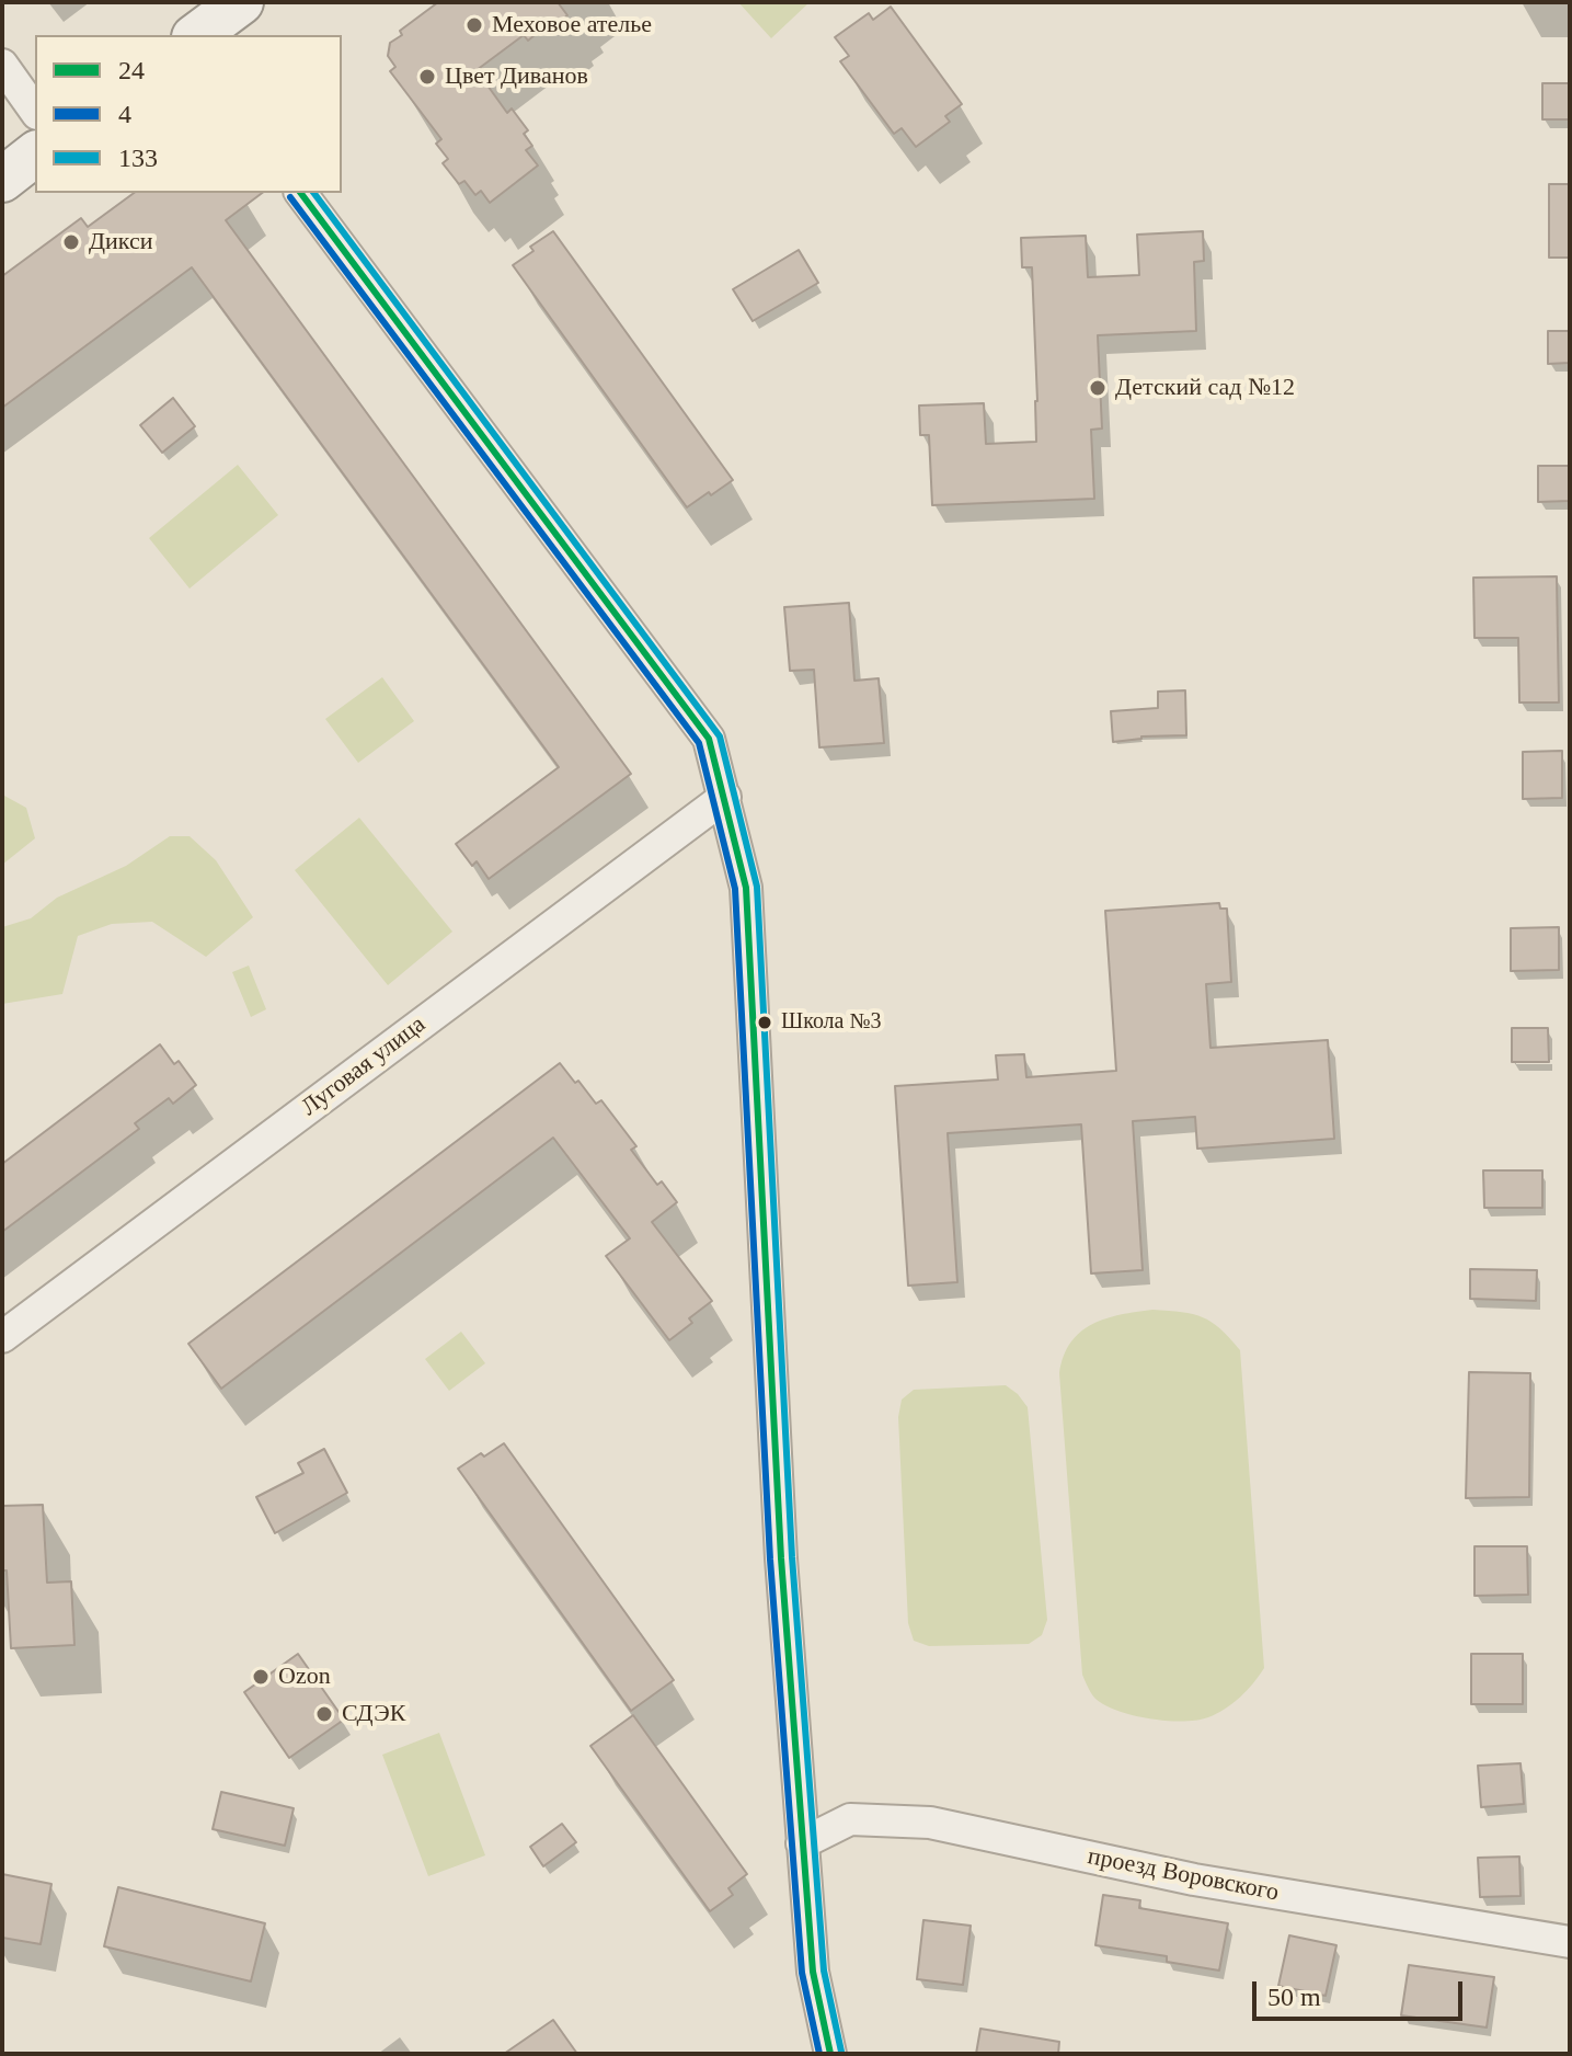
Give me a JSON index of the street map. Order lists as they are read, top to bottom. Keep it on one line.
{"streets":{"street":["Луговая улица","проезд Воровского"]},"places":["Меховое ателье","Цвет Диванов","Дикси","Детский сад №12","Школа №3","Ozon","СДЭК"],"lines":["transit line 24","transit line 133","transit line 4"],"legend":["24","4","133"],"scale_bar":"50 m"}
